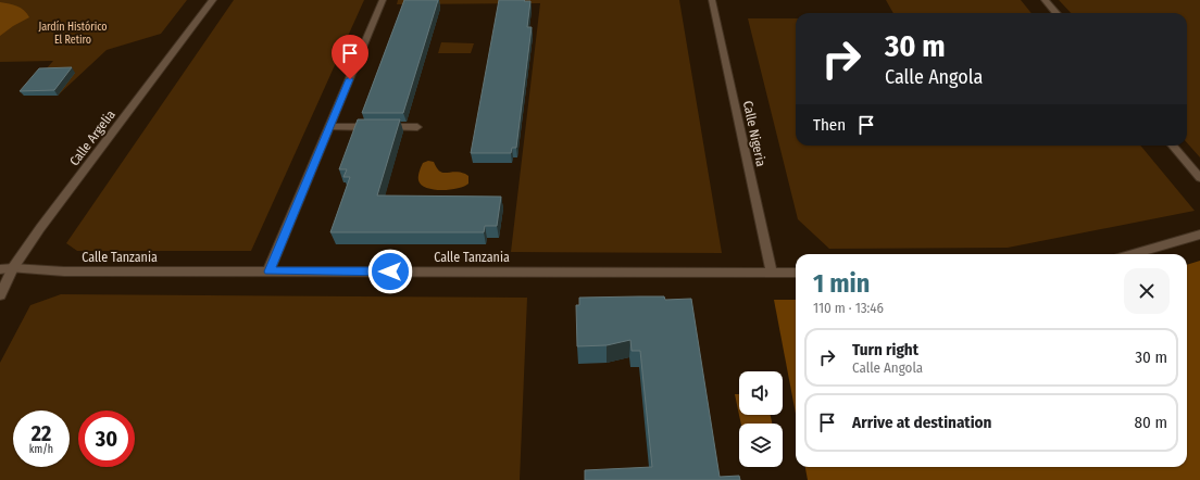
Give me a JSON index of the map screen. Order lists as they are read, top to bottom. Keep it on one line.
{"streets":{"street":["Calle Nigeria","Calle Argelia","Calle Tanzania"]},"crossings":[["Calle Nigeria","Calle Tanzania"],["Calle Argelia","Calle Tanzania"]],"parks":["Jardín Histórico El Retiro"],"page":{"turn":["30 m","Calle Angola"],"then":"Then","heading":["1 min","110 m · 13:46"],"list":[{"name":"Turn right","note":"Calle Angola","value":"30 m"},{"name":"Arrive at destination","value":"80 m"}],"speed":"22 km/h","limit":"30"}}
